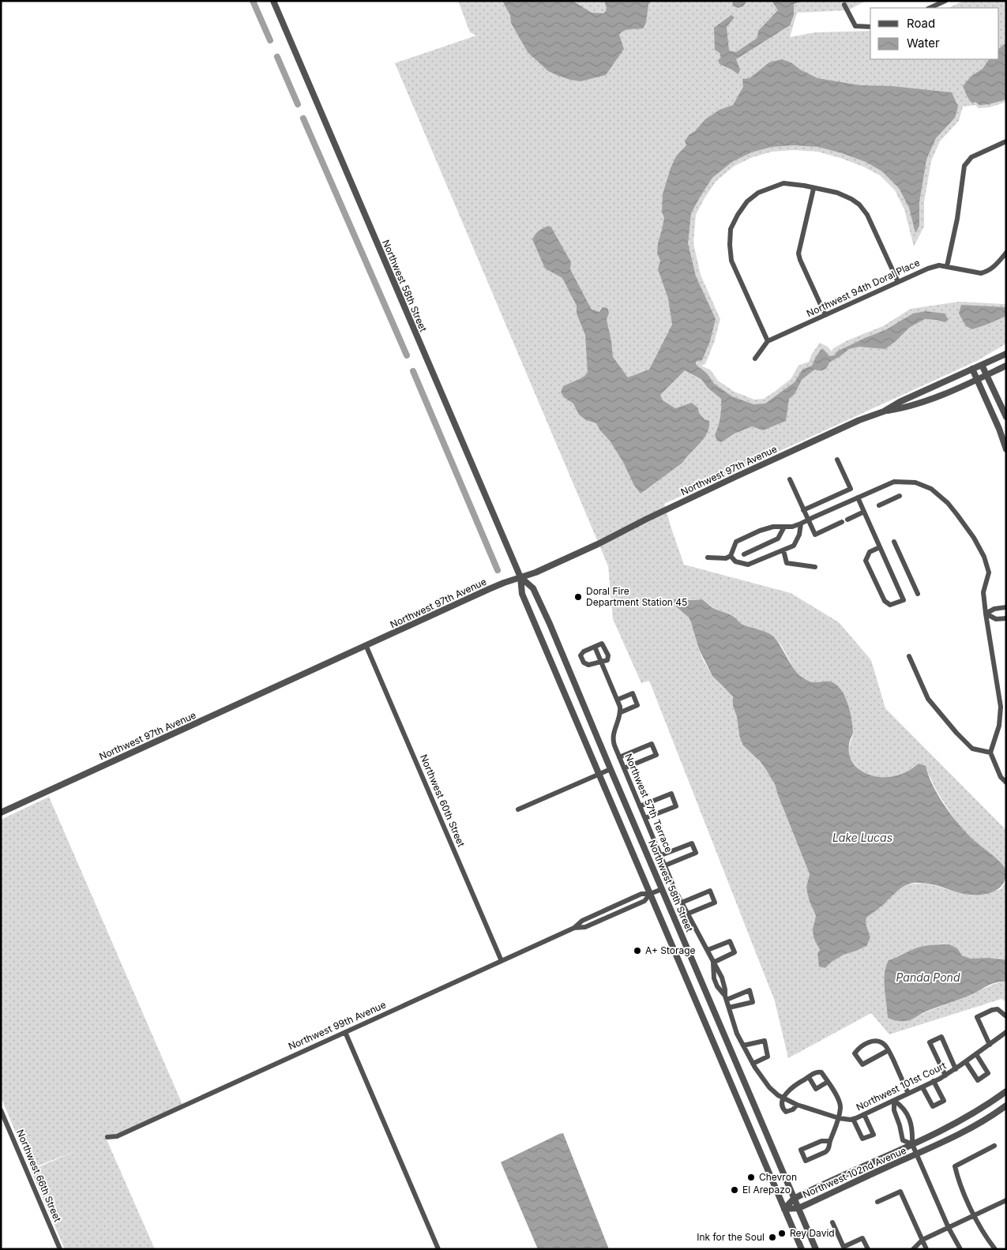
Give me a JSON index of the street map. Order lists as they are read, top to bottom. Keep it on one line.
{"streets":{"street":["Northwest 58th Street","Northwest 94th Doral Place","Northwest 97th Avenue","Northwest 60th Street","Northwest 57th Terrace","Northwest 99th Avenue","Northwest 101st Court","Northwest 102nd Avenue","Northwest 66th Street"]},"crossings":[["Northwest 58th Street","Northwest 97th Avenue"],["Northwest 58th Street","Northwest 99th Avenue"],["Northwest 58th Street","Northwest 102nd Avenue"],["Northwest 97th Avenue","Northwest 60th Street"],["Northwest 60th Street","Northwest 99th Avenue"],["Northwest 57th Terrace","Northwest 101st Court"]],"water":["Lake Lucas","Panda Pond"],"places":["Doral Fire Department Station 45","A+ Storage","Chevron","El Arepazo","Rey David","Ink for the Soul"],"legend":["Road","Water"]}
